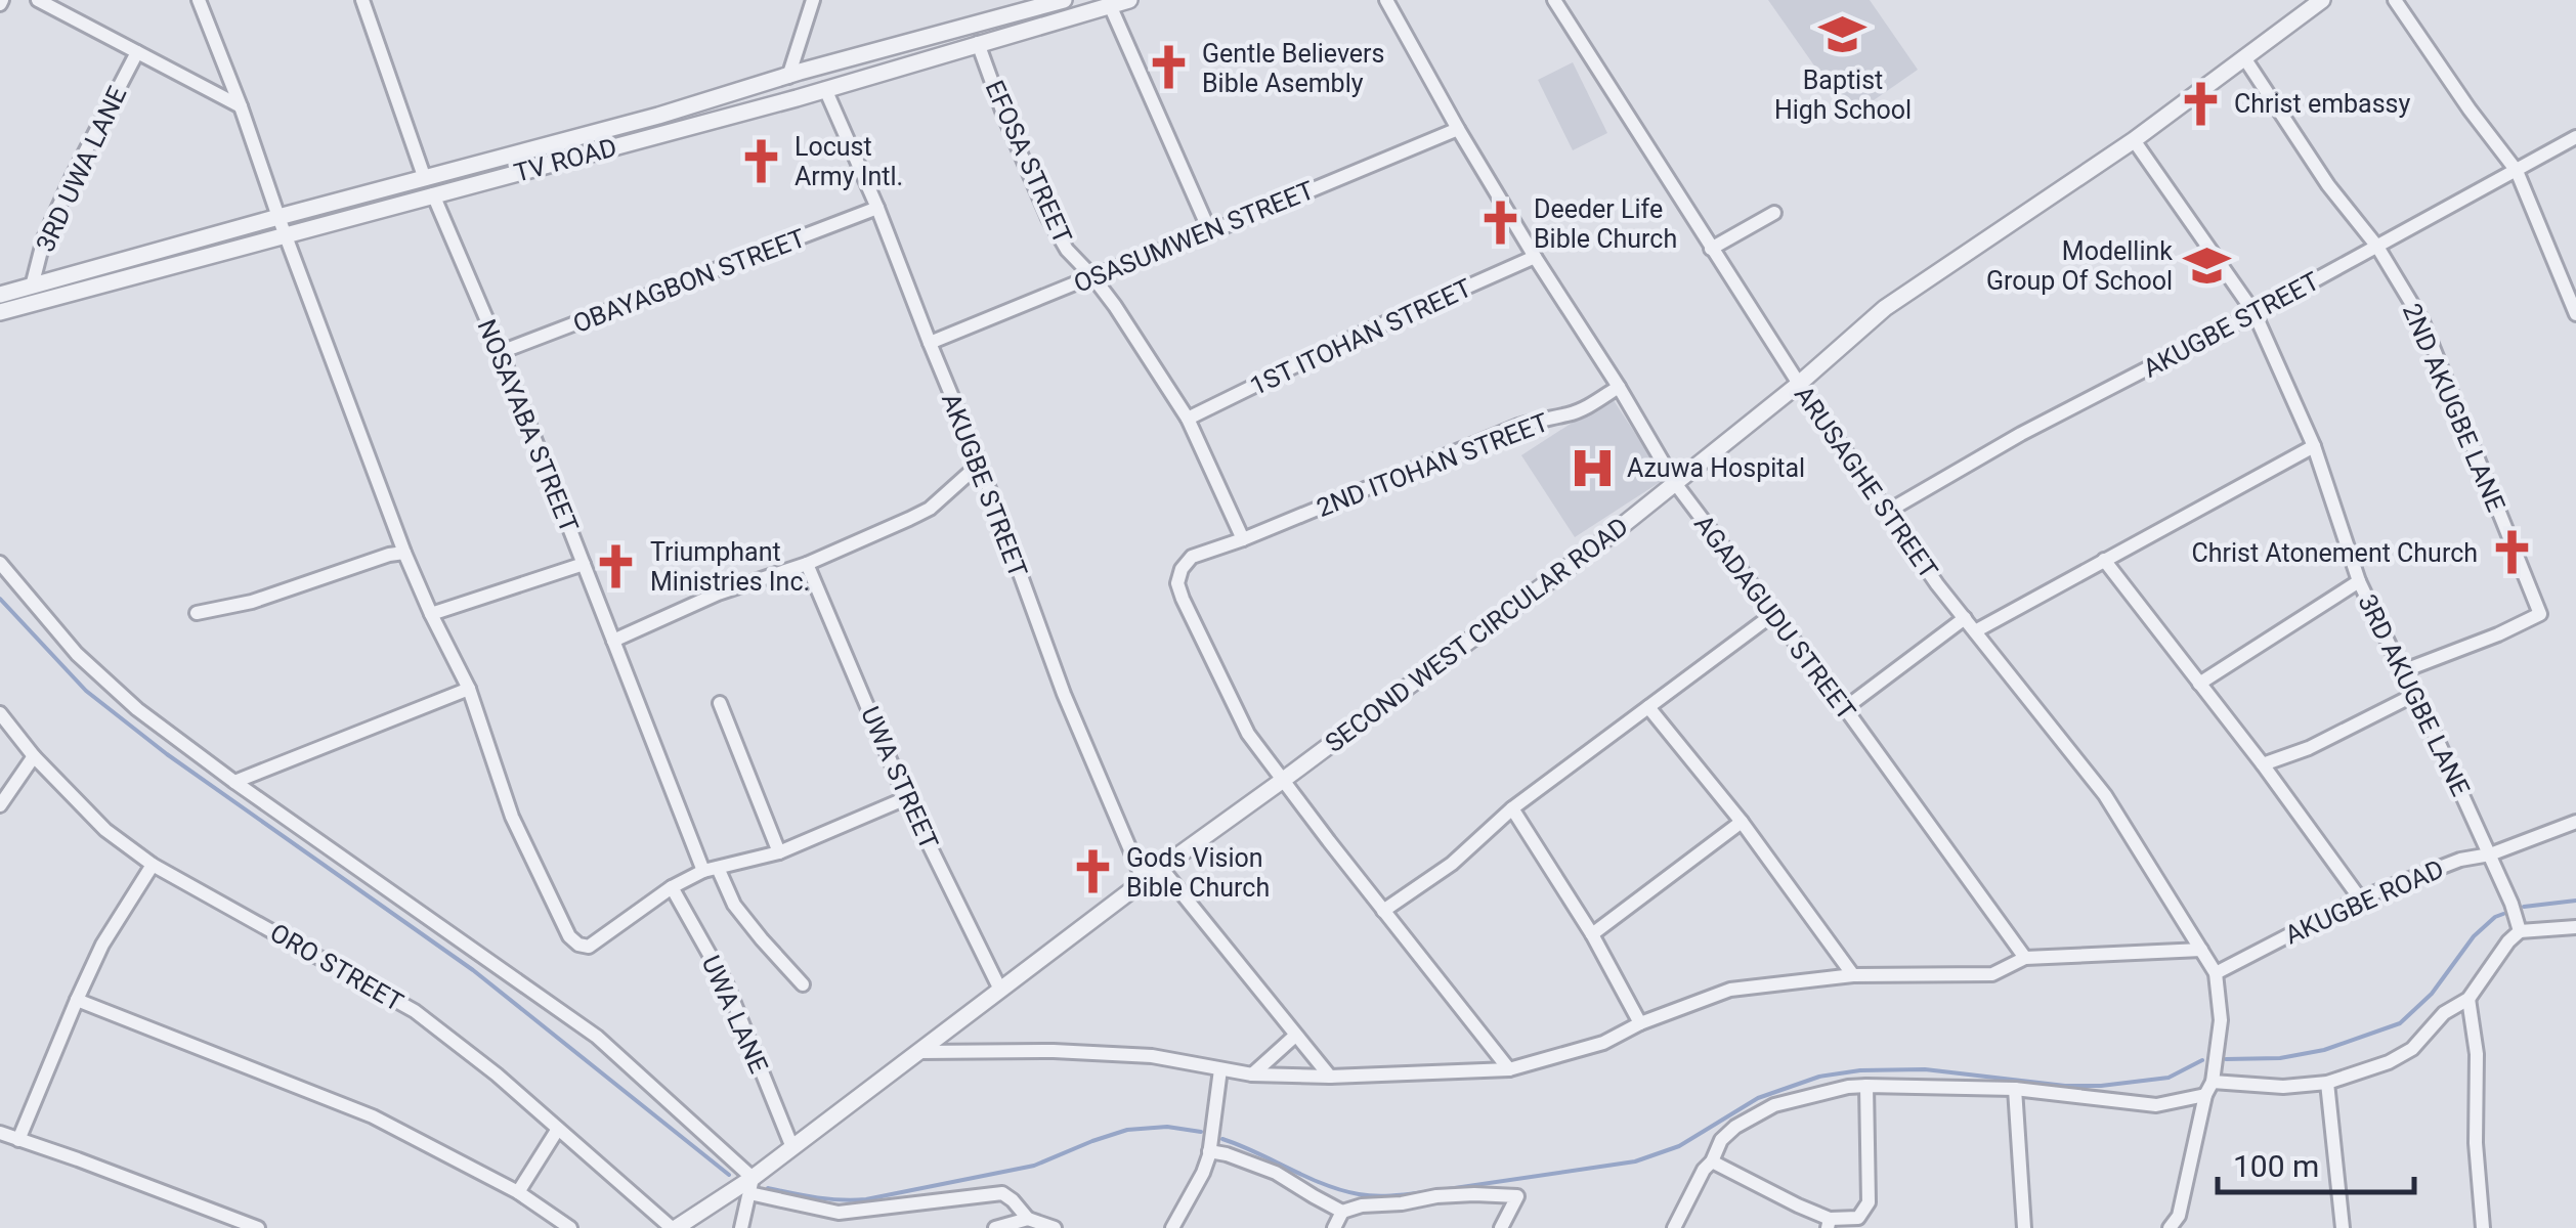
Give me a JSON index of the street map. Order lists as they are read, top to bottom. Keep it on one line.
{"streets":{"street":["TV ROAD","EFOSA STREET","3RD UWA LANE","OSASUMWEN STREET","OBAYAGBON STREET","AKUGBE STREET","1ST ITOHAN STREET","2ND AKUGBE LANE","NOSAYABA STREET","2ND ITOHAN STREET","ARUSAGHE STREET","AGADAGUDU STREET","SECOND WEST CIRCULAR ROAD","3RD AKUGBE LANE","UWA STREET","AKUGBE ROAD","ORO STREET","UWA LANE"]},"crossings":[["TV ROAD","EFOSA STREET"],["TV ROAD","3RD UWA LANE"],["TV ROAD","AKUGBE STREET"],["TV ROAD","NOSAYABA STREET"],["EFOSA STREET","OSASUMWEN STREET"],["EFOSA STREET","1ST ITOHAN STREET"],["EFOSA STREET","2ND ITOHAN STREET"],["OSASUMWEN STREET","AKUGBE STREET"],["OSASUMWEN STREET","AGADAGUDU STREET"],["OBAYAGBON STREET","AKUGBE STREET"],["OBAYAGBON STREET","NOSAYABA STREET"],["AKUGBE STREET","2ND AKUGBE LANE"],["AKUGBE STREET","ARUSAGHE STREET"],["AKUGBE STREET","SECOND WEST CIRCULAR ROAD"],["AKUGBE STREET","3RD AKUGBE LANE"],["1ST ITOHAN STREET","AGADAGUDU STREET"],["2ND AKUGBE LANE","SECOND WEST CIRCULAR ROAD"],["2ND AKUGBE LANE","3RD AKUGBE LANE"],["2ND ITOHAN STREET","AGADAGUDU STREET"],["2ND ITOHAN STREET","SECOND WEST CIRCULAR ROAD"],["ARUSAGHE STREET","SECOND WEST CIRCULAR ROAD"],["ARUSAGHE STREET","AKUGBE ROAD"],["AGADAGUDU STREET","SECOND WEST CIRCULAR ROAD"],["SECOND WEST CIRCULAR ROAD","3RD AKUGBE LANE"],["SECOND WEST CIRCULAR ROAD","UWA STREET"],["SECOND WEST CIRCULAR ROAD","ORO STREET"],["SECOND WEST CIRCULAR ROAD","UWA LANE"],["3RD AKUGBE LANE","AKUGBE ROAD"]],"places":{"school or university":["Baptist High School","Modellink Group Of School"],"church":["Gentle Believers Bible Asembly","Christ embassy","Locust Army Intl.","Deeder Life Bible Church","Christ Atonement Church","Triumphant Ministries Inc.","Gods Vision Bible Church"],"hospital":["Azuwa Hospital"]},"scale_bar":"100 m"}
